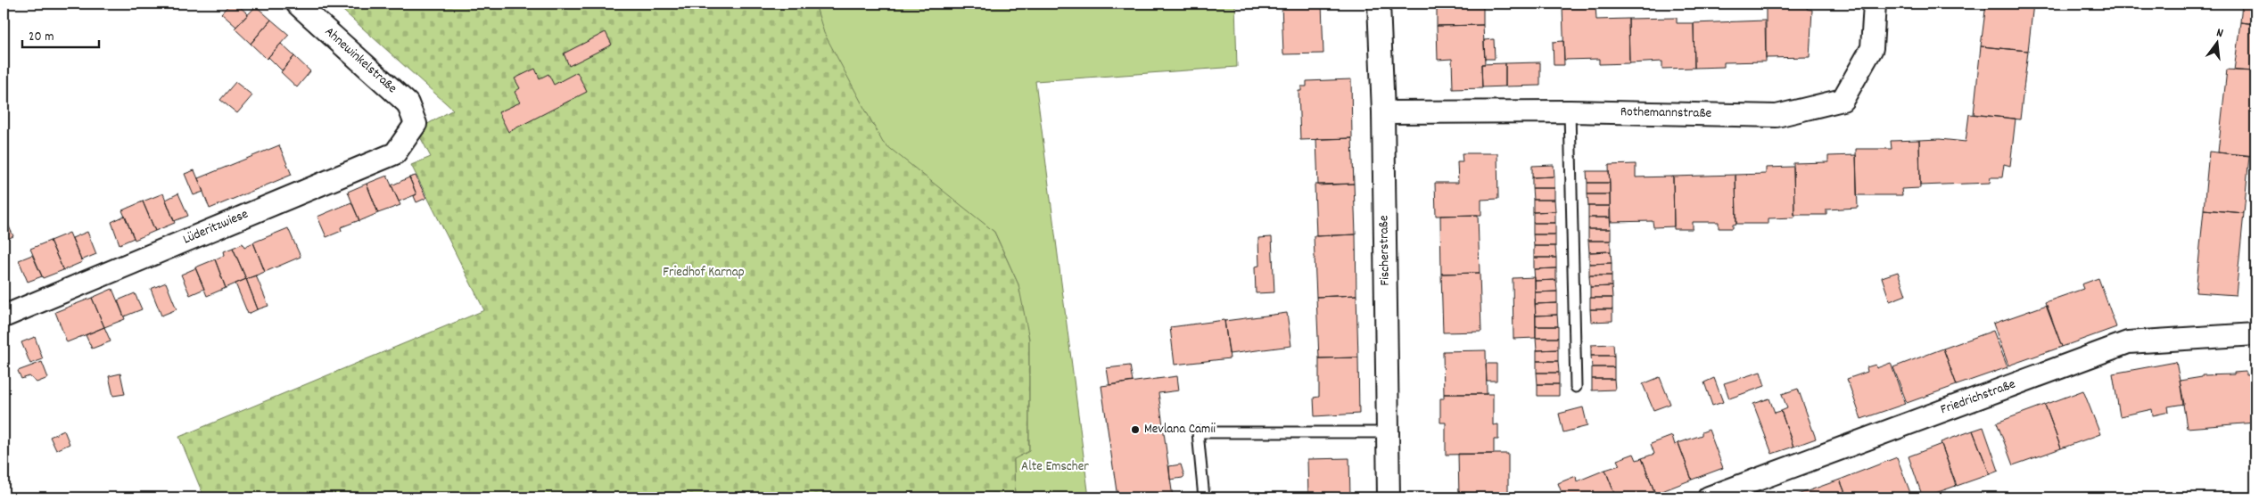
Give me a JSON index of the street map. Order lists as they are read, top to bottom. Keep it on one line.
{"streets":{"street":["Ahnewinkelstraße","Rothemannstraße","Lüderitzwiese","Fischerstraße","Friedrichstraße"]},"crossings":[["Ahnewinkelstraße","Lüderitzwiese"],["Rothemannstraße","Fischerstraße"]],"parks":["Friedhof Karnap","Alte Emscher"],"places":["Mevlana Camii"],"scale_bar":"20 m","north":"top"}
